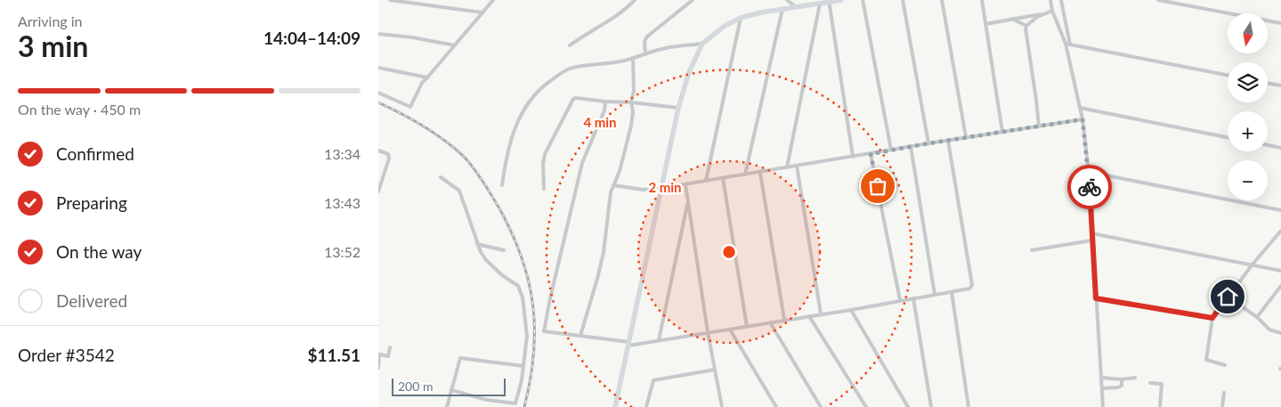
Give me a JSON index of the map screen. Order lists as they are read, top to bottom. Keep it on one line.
{"scale_bar":"200 m","north":"bottom","page":{"heading":["3 min","Arriving in","14:04–14:09"],"panel":["Order #3542","$11.51"],"map_buttons":["+","−"],"bar":"On the way · 450 m","list":[["Confirmed","13:34"],["Preparing","13:43"],["On the way","13:52"],"Delivered"],"scale":"200 m"},"rings":["4 min","2 min"]}
